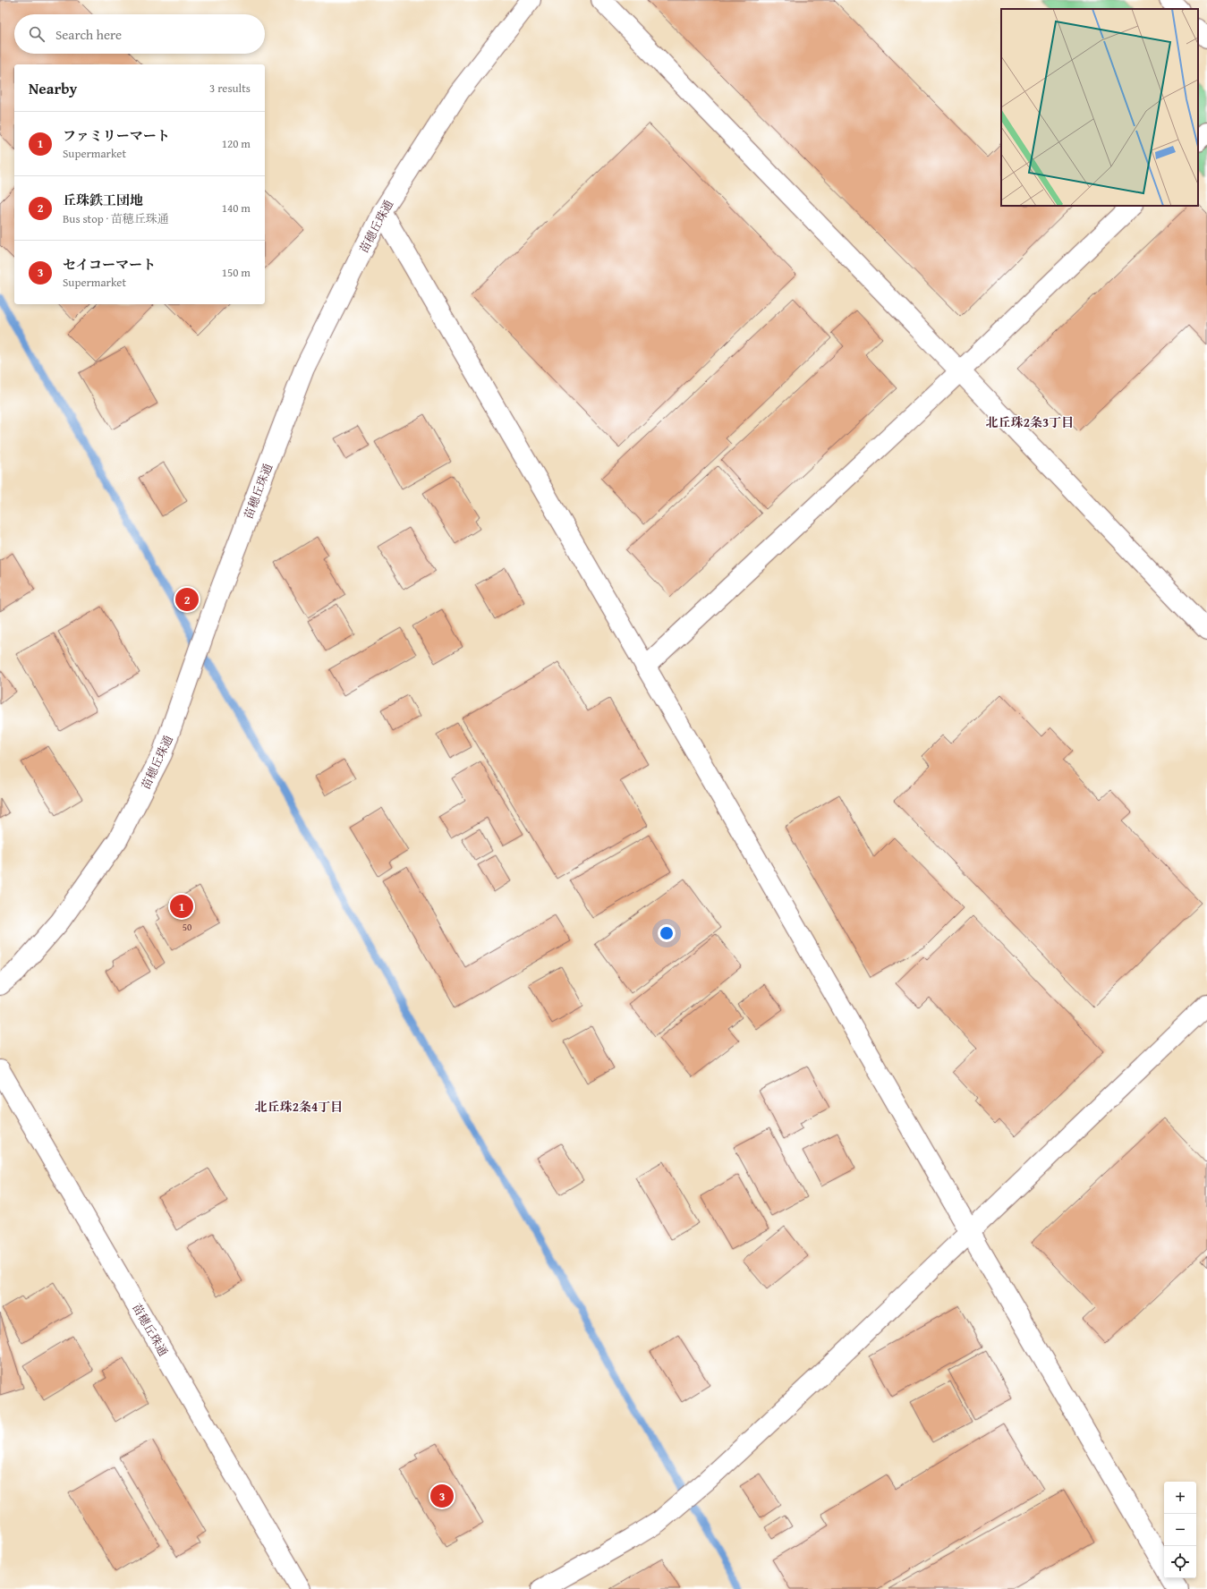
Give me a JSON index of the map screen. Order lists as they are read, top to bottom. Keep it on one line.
{"streets":{"street":["苗穂丘珠通"]},"districts":["北丘珠2条3丁目","北丘珠2条4丁目"],"house_numbers":["50"],"page":{"search":"Search here","heading":["Nearby","3 results"],"list":[{"mark":"1","name":"ファミリーマート","note":"Supermarket","value":"120 m"},{"mark":"2","name":"丘珠鉄工団地","note":"Bus stop · 苗穂丘珠通","value":"140 m"},{"mark":"3","name":"セイコーマート","note":"Supermarket","value":"150 m"}],"pins":["2","1","3"],"map_buttons":["+","−"]}}
